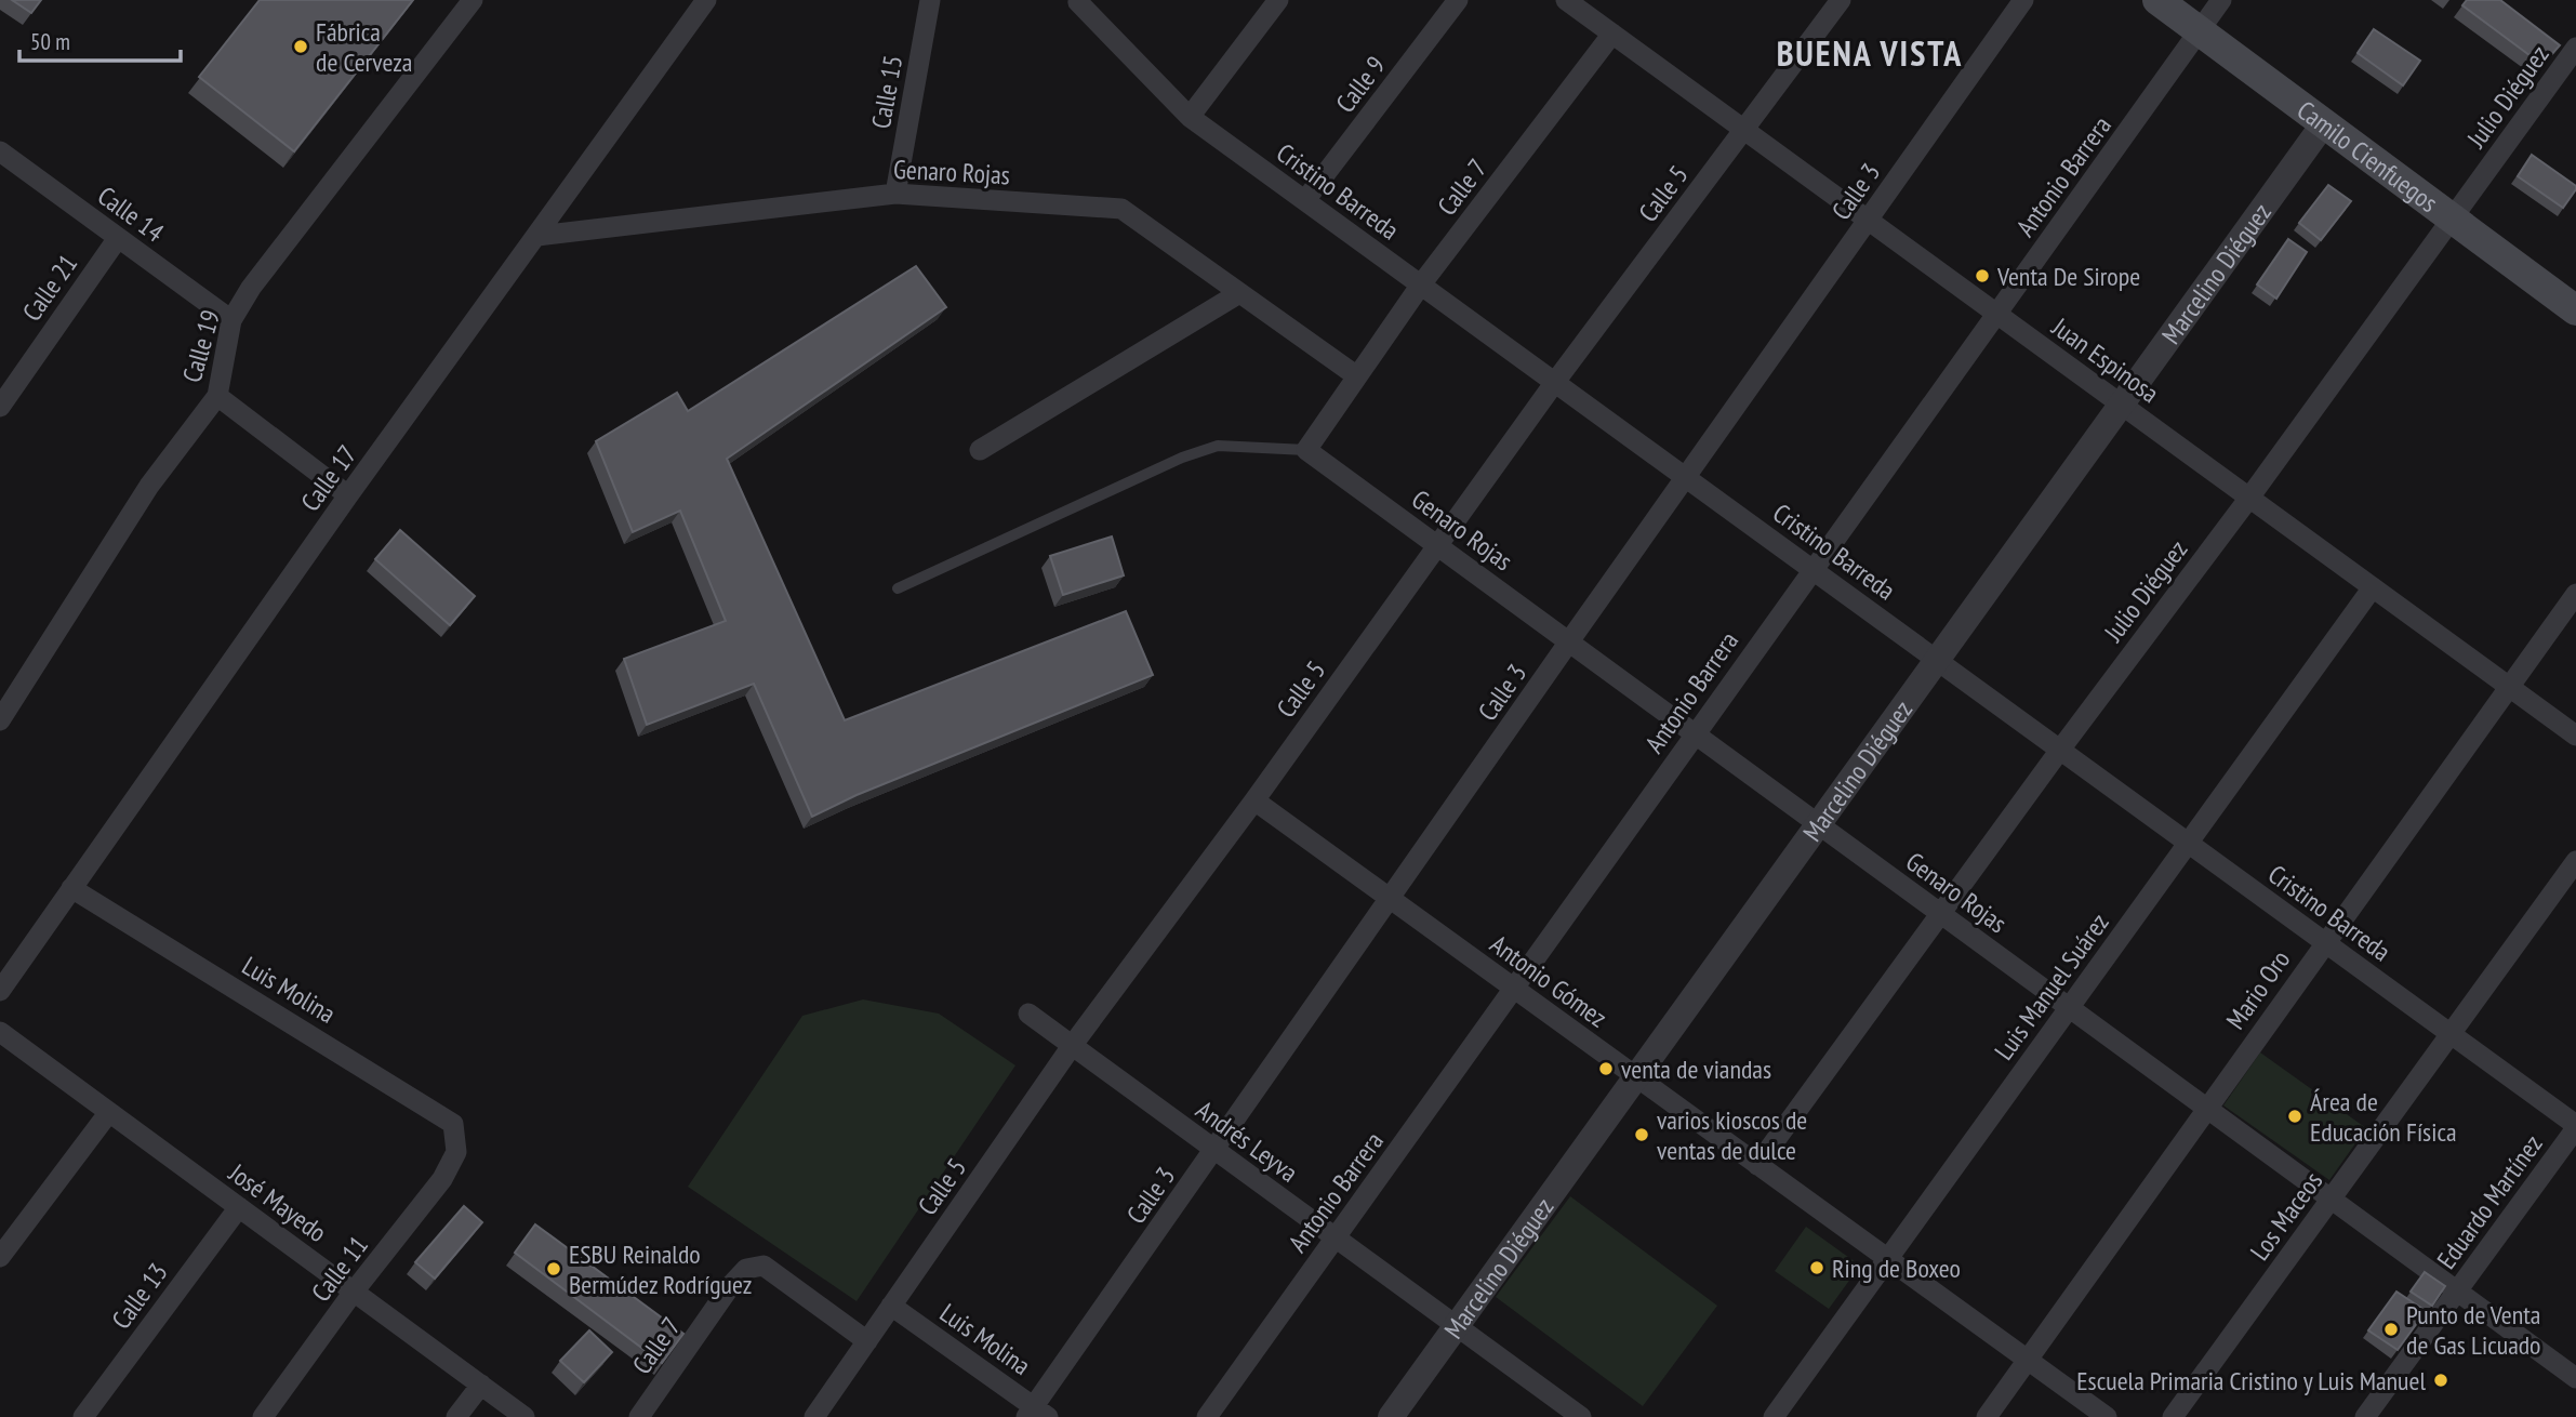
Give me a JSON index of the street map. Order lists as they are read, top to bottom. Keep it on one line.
{"streets":{"main road":["Camilo Cienfuegos"],"street":["Calle 9","Calle 15","Julio Diéguez","Genaro Rojas","Antonio Barrera","Calle 7","Cristino Barreda","Calle 3","Calle 5","Calle 14","Marcelino Diéguez","Calle 21","Calle 19","Juan Espinosa","Calle 17","Antonio Gómez","Luis Manuel Suárez","Luis Molina","Mario Oro","Andrés Leyva","Eduardo Martínez","José Mayedo","Los Maceos","Calle 11","Calle 13"]},"crossings":[["Calle 9","Cristino Barreda"],["Calle 15","Genaro Rojas"],["Julio Diéguez","Camilo Cienfuegos"],["Julio Diéguez","Genaro Rojas"],["Julio Diéguez","Cristino Barreda"],["Julio Diéguez","Juan Espinosa"],["Julio Diéguez","Antonio Gómez"],["Camilo Cienfuegos","Antonio Barrera"],["Camilo Cienfuegos","Marcelino Diéguez"],["Genaro Rojas","Antonio Barrera"],["Genaro Rojas","Calle 7"],["Genaro Rojas","Calle 3"],["Genaro Rojas","Calle 5"],["Genaro Rojas","Marcelino Diéguez"],["Genaro Rojas","Calle 17"],["Genaro Rojas","Luis Manuel Suárez"],["Genaro Rojas","Mario Oro"],["Genaro Rojas","Eduardo Martínez"],["Genaro Rojas","Los Maceos"],["Antonio Barrera","Cristino Barreda"],["Antonio Barrera","Juan Espinosa"],["Antonio Barrera","Antonio Gómez"],["Antonio Barrera","Andrés Leyva"],["Calle 7","Cristino Barreda"],["Calle 7","Calle 5"],["Calle 7","Juan Espinosa"],["Cristino Barreda","Calle 3"],["Cristino Barreda","Calle 5"],["Cristino Barreda","Marcelino Diéguez"],["Cristino Barreda","Luis Manuel Suárez"],["Cristino Barreda","Mario Oro"],["Cristino Barreda","Eduardo Martínez"],["Cristino Barreda","Los Maceos"],["Calle 3","Juan Espinosa"],["Calle 3","Antonio Gómez"],["Calle 3","Luis Molina"],["Calle 3","Andrés Leyva"],["Calle 5","Juan Espinosa"],["Calle 5","Antonio Gómez"],["Calle 5","Luis Molina"],["Calle 5","Andrés Leyva"],["Calle 14","Calle 21"],["Calle 14","Calle 19"],["Marcelino Diéguez","Juan Espinosa"],["Marcelino Diéguez","Antonio Gómez"],["Marcelino Diéguez","Andrés Leyva"],["Juan Espinosa","Luis Manuel Suárez"],["Juan Espinosa","Mario Oro"],["Calle 17","Luis Molina"],["Antonio Gómez","Luis Manuel Suárez"],["Antonio Gómez","Mario Oro"],["Luis Molina","Calle 11"],["José Mayedo","Calle 11"],["José Mayedo","Calle 13"]],"districts":["BUENA VISTA"],"places":["Fábrica de Cerveza","Venta De Sirope","venta de viandas","Área de Educación Física","varios kioscos de ventas de dulce","Ring de Boxeo","ESBU Reinaldo Bermúdez Rodríguez","Punto de Venta de Gas Licuado","Escuela Primaria Cristino y Luis Manuel"],"scale_bar":"50 m"}
